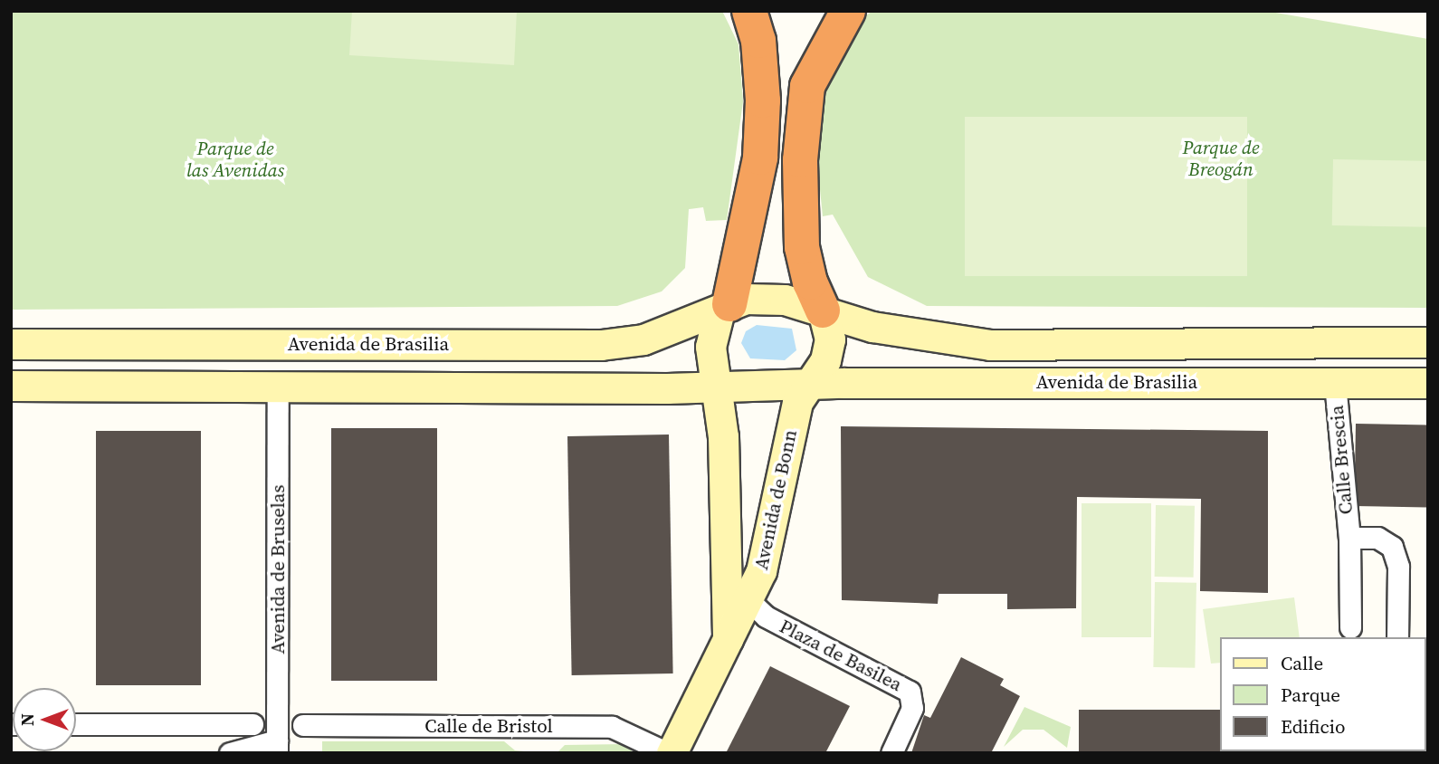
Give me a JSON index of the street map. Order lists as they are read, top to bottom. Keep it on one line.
{"streets":{"street":["Avenida de Brasilia","Calle Brescia","Avenida de Bonn","Avenida de Bruselas","Plaza de Basilea","Calle de Bristol"]},"crossings":[["Avenida de Brasilia","Calle Brescia"],["Avenida de Brasilia","Avenida de Bonn"],["Avenida de Bonn","Plaza de Basilea"],["Avenida de Bonn","Calle de Bristol"]],"parks":["Parque de Breogán","Parque de las Avenidas"],"legend":["Calle","Parque","Edificio"],"north":"left"}
